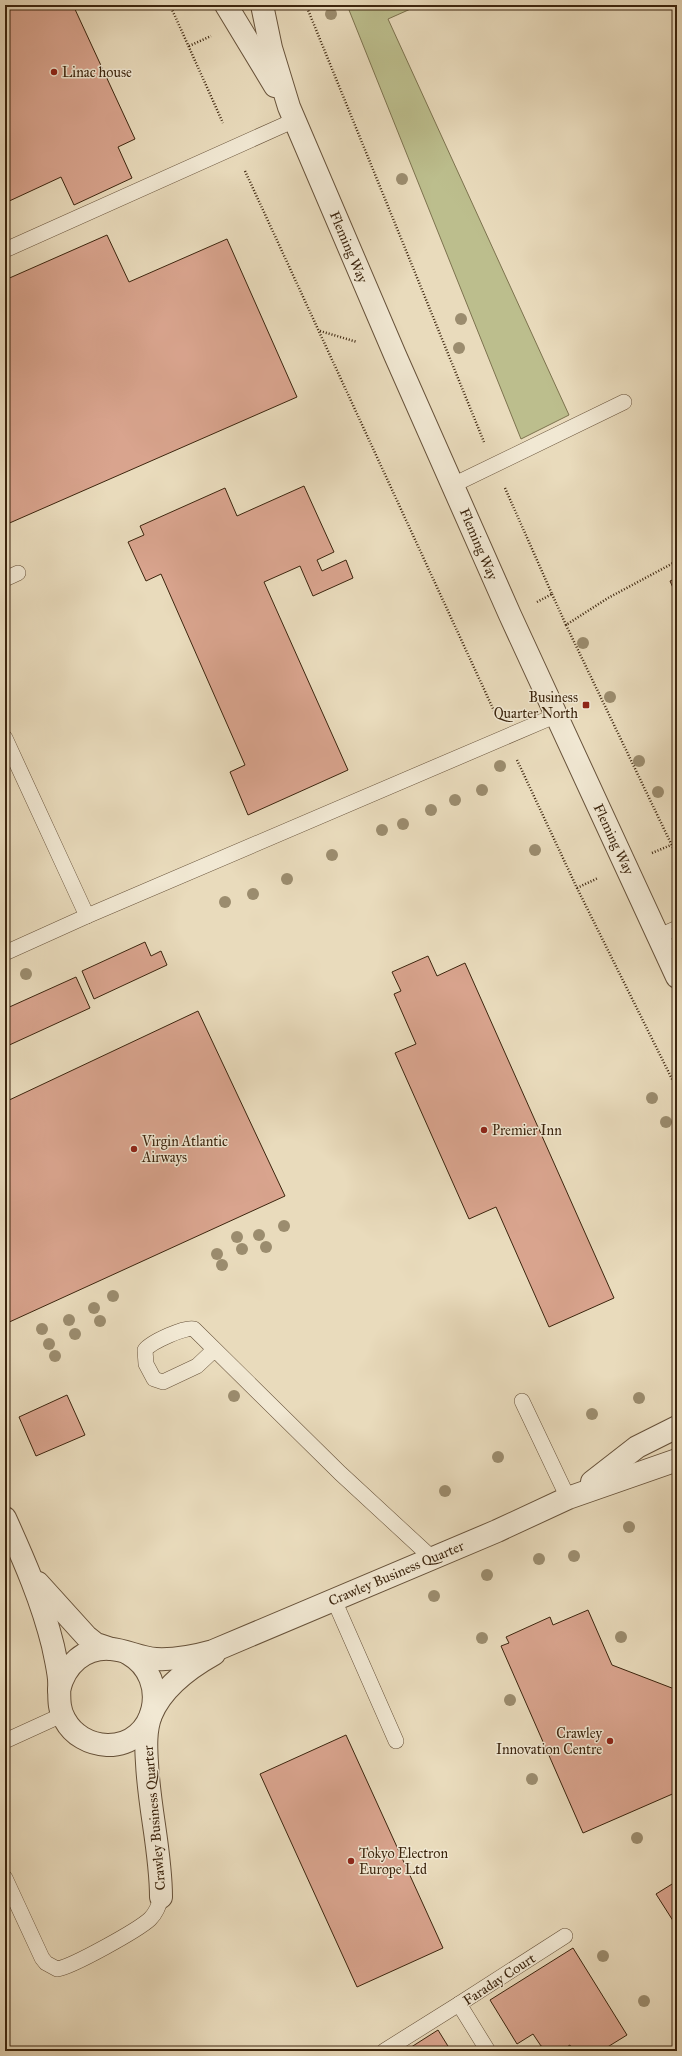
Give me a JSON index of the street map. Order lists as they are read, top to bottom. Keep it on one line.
{"streets":{"street":["Fleming Way","Crawley Business Quarter"],"lane":["Faraday Court"]},"places":{"other":["Linac house","Premier Inn","Virgin Atlantic Airways","Crawley Innovation Centre","Tokyo Electron Europe Ltd"],"transit":["Business Quarter North"]}}
